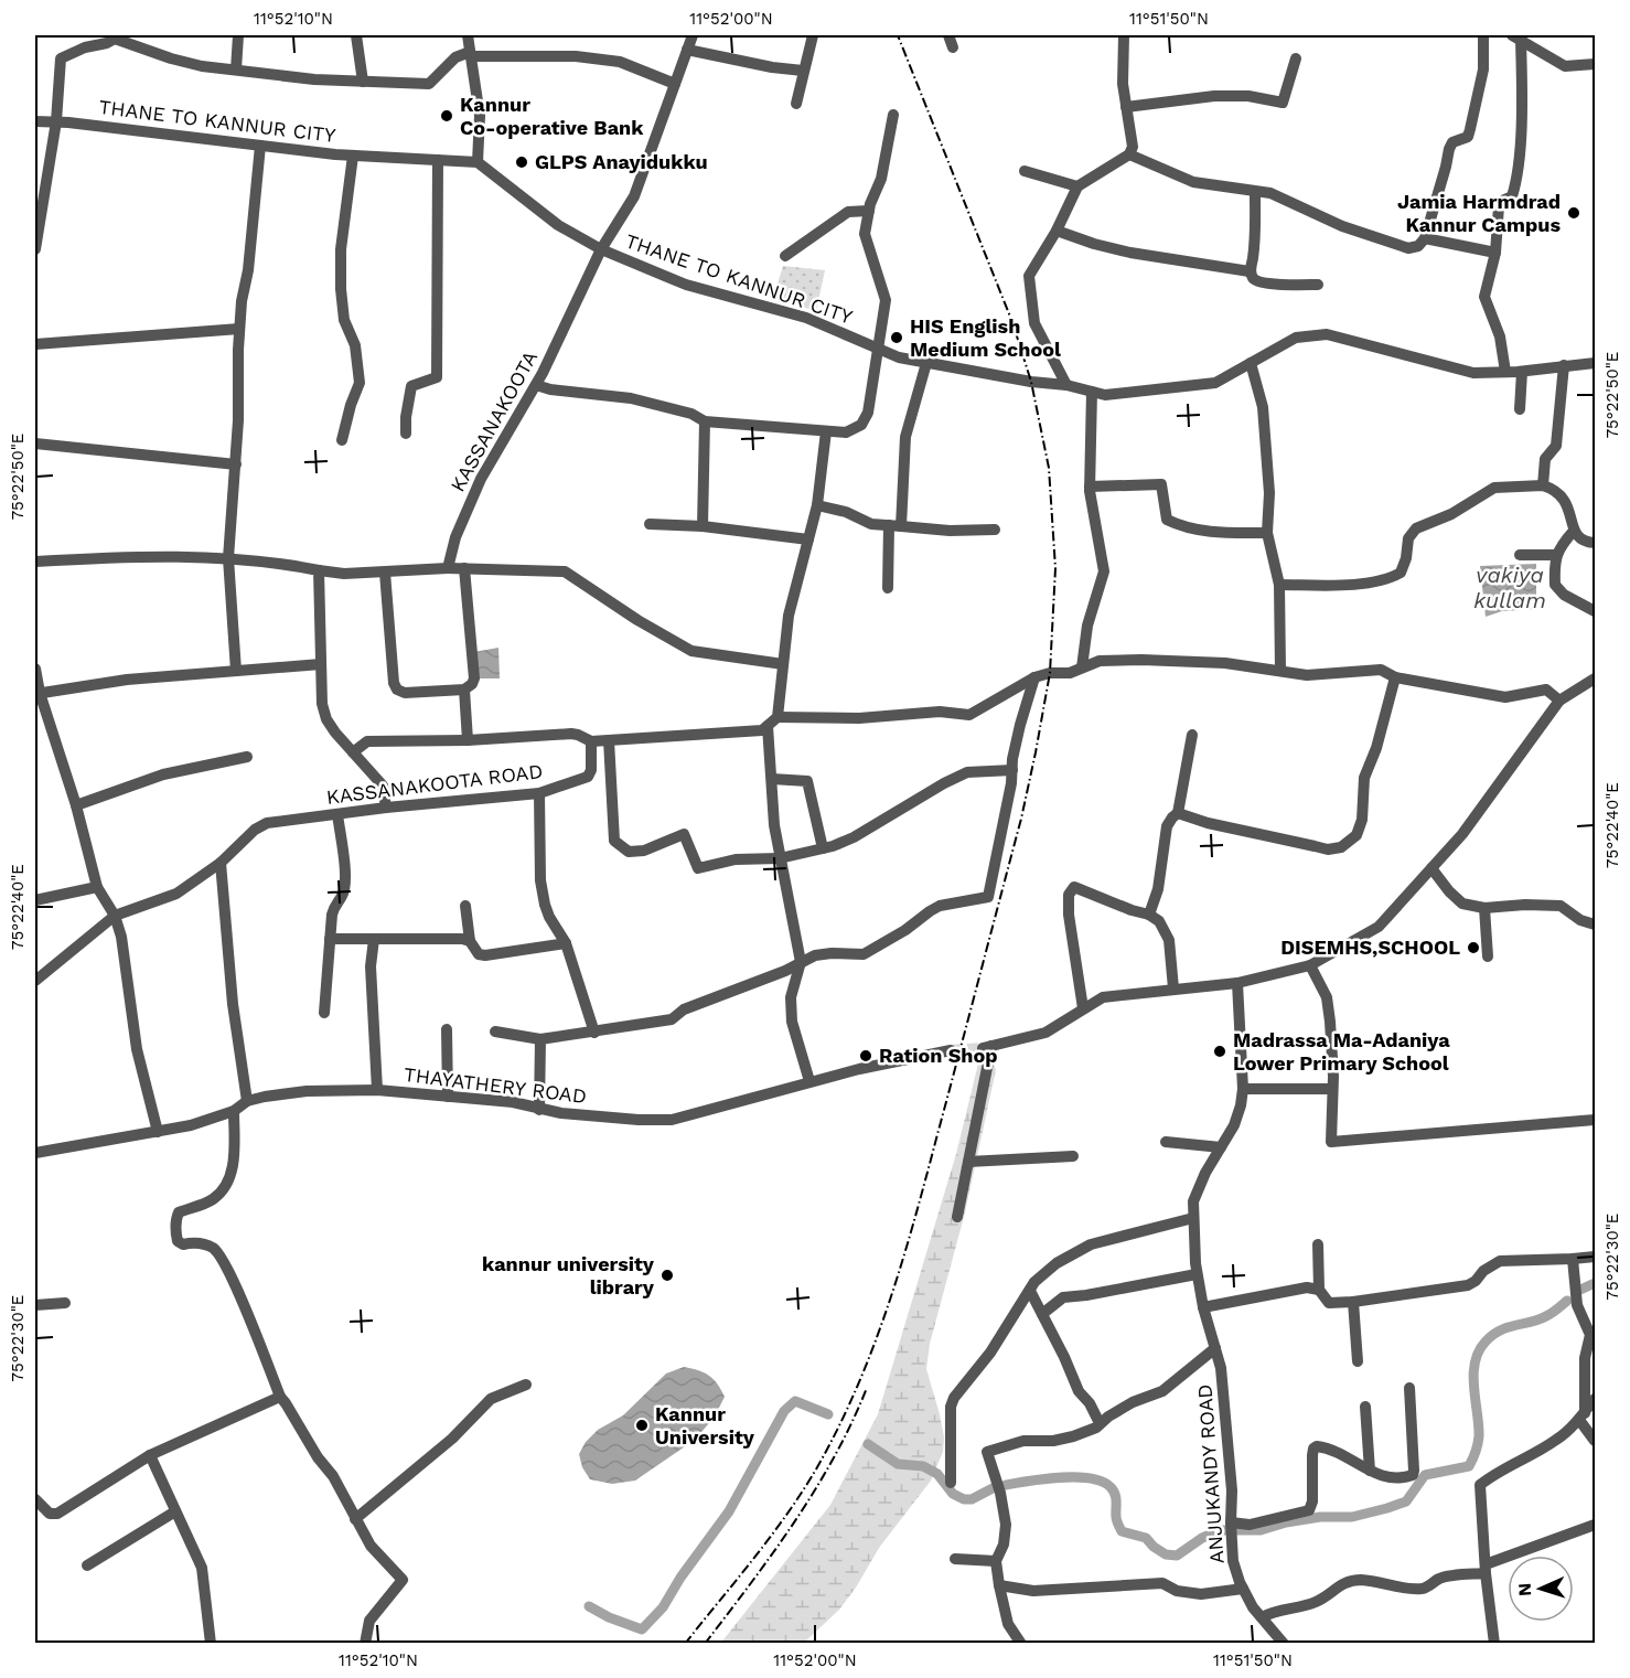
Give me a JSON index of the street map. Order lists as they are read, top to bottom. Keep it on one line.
{"streets":{"street":["THANE TO KANNUR CITY","KASSANAKOOTA","KASSANAKOOTA ROAD","THAYATHERY ROAD","ANJUKANDY ROAD"]},"crossings":[["THANE TO KANNUR CITY","KASSANAKOOTA"]],"water":["vakiya kullam"],"places":["Kannur Co-operative Bank","GLPS Anayidukku","Jamia Harmdrad Kannur Campus","HIS English Medium School","DISEMHS,SCHOOL","Madrassa Ma-Adaniya Lower Primary School","Ration Shop","kannur university library","Kannur University"],"north":"left","coordinates":["11°52'10\"N","11°52'00\"N","11°51'50\"N","75°22'50\"E","75°22'40\"E","75°22'30\"E"]}
